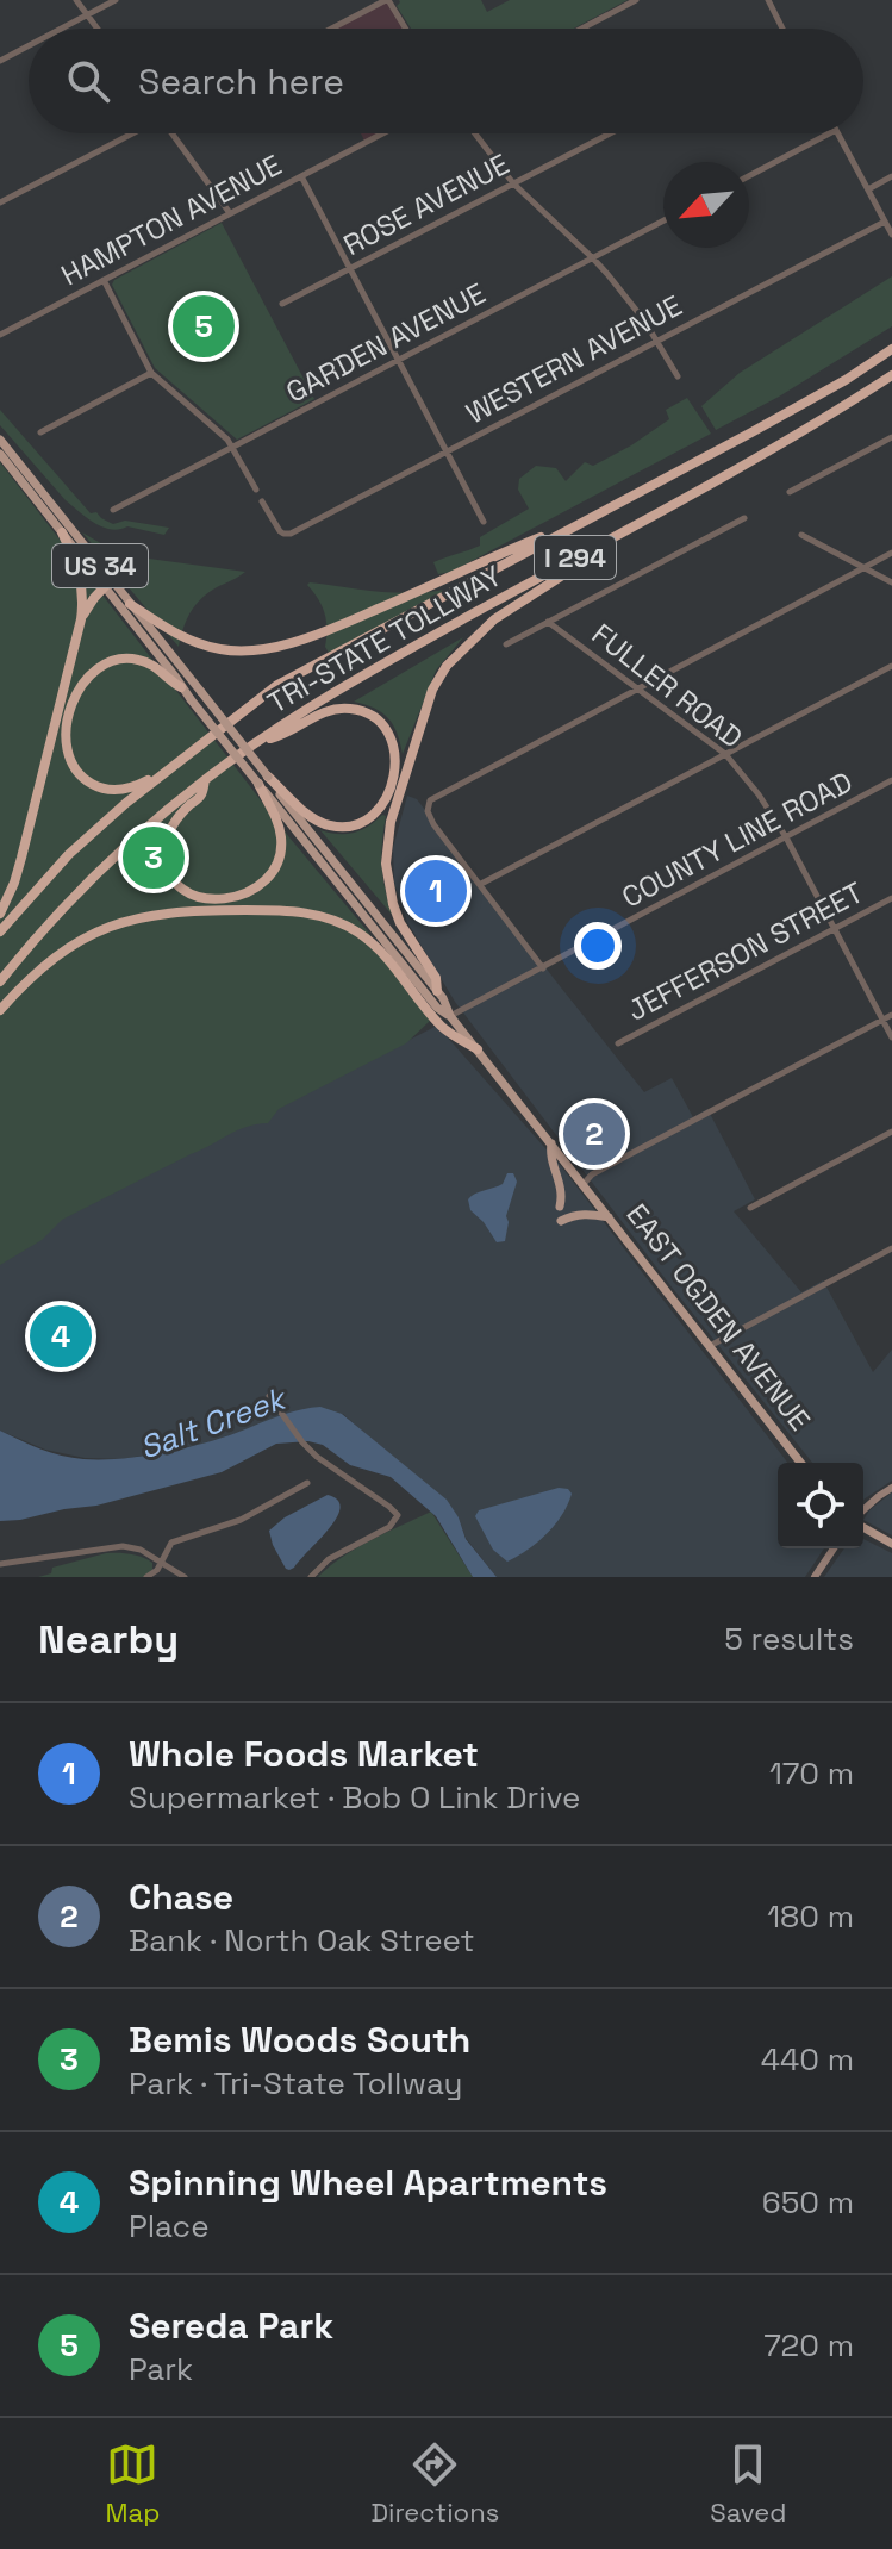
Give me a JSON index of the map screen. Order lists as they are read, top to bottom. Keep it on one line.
{"streets":{"highway":["I 294","TRI-STATE TOLLWAY"],"main road":["US 34","EAST OGDEN AVENUE"],"street":["ROSE AVENUE","HAMPTON AVENUE","GARDEN AVENUE","WESTERN AVENUE","FULLER ROAD","COUNTY LINE ROAD","JEFFERSON STREET"]},"crossings":[["US 34","EAST OGDEN AVENUE"],["FULLER ROAD","COUNTY LINE ROAD"],["FULLER ROAD","JEFFERSON STREET"],["COUNTY LINE ROAD","EAST OGDEN AVENUE"]],"water":["Salt Creek"],"north":"bottom left","page":{"search":"Search here","pins":["5","3","1","2","4"],"heading":["Nearby","5 results"],"list":[{"mark":"1","name":"Whole Foods Market","note":"Supermarket · Bob O Link Drive","value":"170 m"},{"mark":"2","name":"Chase","note":"Bank · North Oak Street","value":"180 m"},{"mark":"3","name":"Bemis Woods South","note":"Park · Tri-State Tollway","value":"440 m"},{"mark":"4","name":"Spinning Wheel Apartments","note":"Place","value":"650 m"},{"mark":"5","name":"Sereda Park","note":"Park","value":"720 m"}],"nav":["Map","Directions","Saved"]}}
